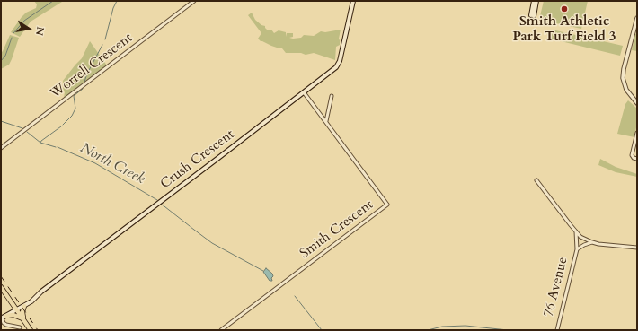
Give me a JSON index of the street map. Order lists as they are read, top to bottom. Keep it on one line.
{"streets":{"main road":["Crush Crescent"],"street":["Worrell Crescent","Smith Crescent","76 Avenue"]},"crossings":[["Crush Crescent","Smith Crescent"]],"water":["North Creek"],"places":["Smith Athletic Park Turf Field 3"],"north":"right"}
